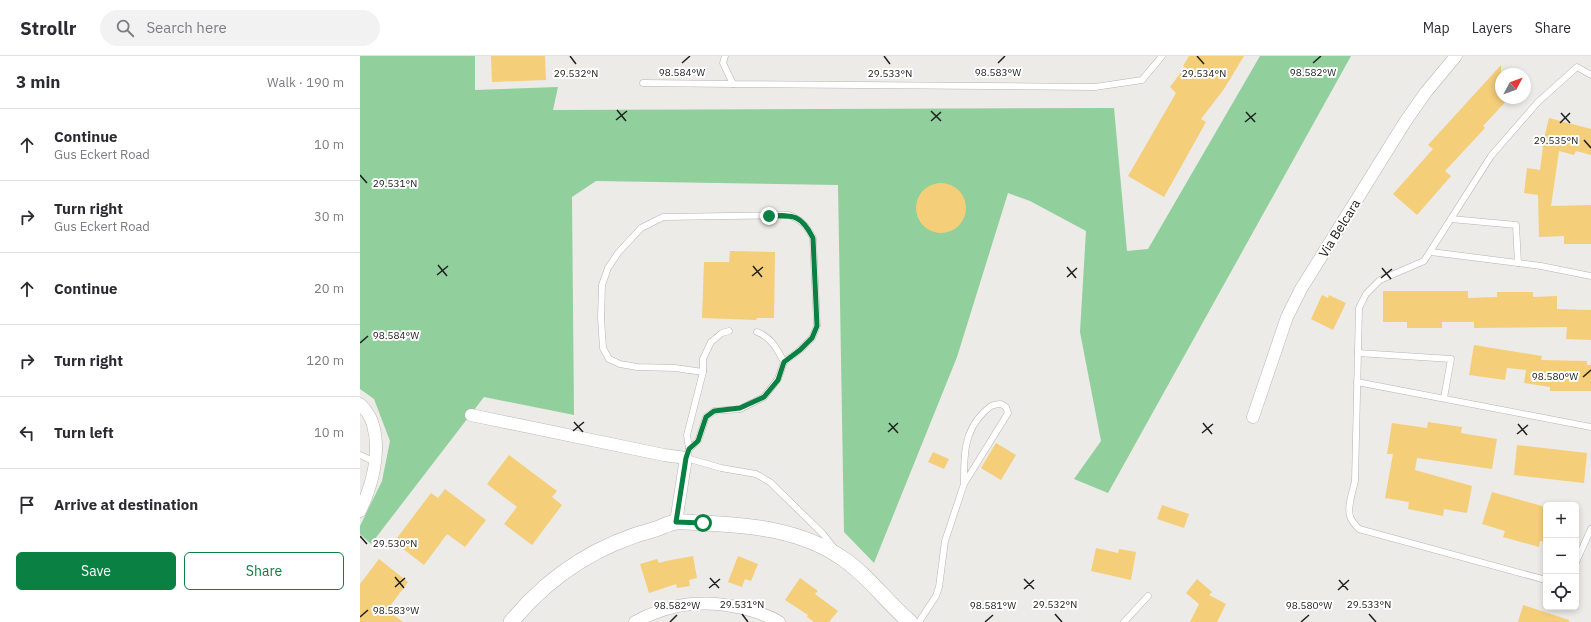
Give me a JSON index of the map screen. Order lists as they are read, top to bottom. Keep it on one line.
{"streets":{"street":["Via Belcara"]},"north":"top right","page":{"header":"Strollr","search":"Search here","nav":["Map","Layers","Share"],"heading":["3 min","Walk · 190 m"],"list":[["Continue","Gus Eckert Road","10 m"],["Turn right","Gus Eckert Road","30 m"],["Continue","20 m"],["Turn right","120 m"],["Turn left","10 m"],"Arrive at destination"],"map_buttons":["+","−"],"buttons":["Save","Share"]},"coordinates":["98.584°W","98.583°W","98.582°W","29.532°N","29.533°N","29.534°N","29.535°N","29.531°N","98.580°W","29.530°N","98.581°W"]}
